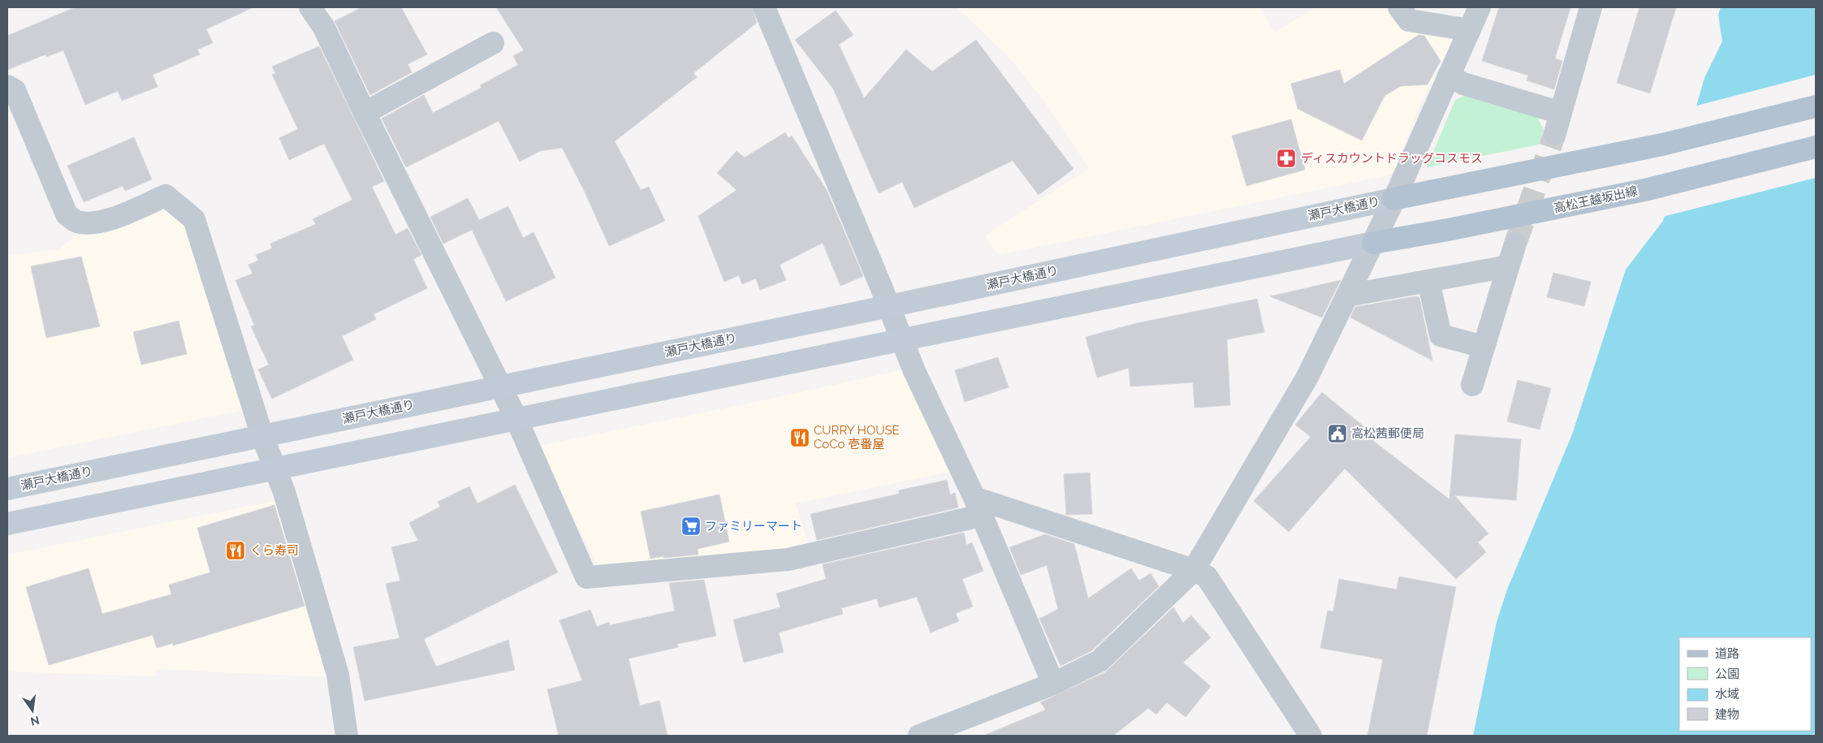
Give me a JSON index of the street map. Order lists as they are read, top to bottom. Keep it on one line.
{"streets":{"main road":["高松王越坂出線"],"street":["瀬戸大橋通り"]},"places":{"pharmacy":["ディスカウントドラッグコスモス"],"public building":["高松茜郵便局"],"restaurant":["CURRY HOUSE CoCo 壱番屋","くら寿司"],"supermarket":["ファミリーマート"]},"legend":["道路","公園","水域","建物"],"north":"bottom"}
